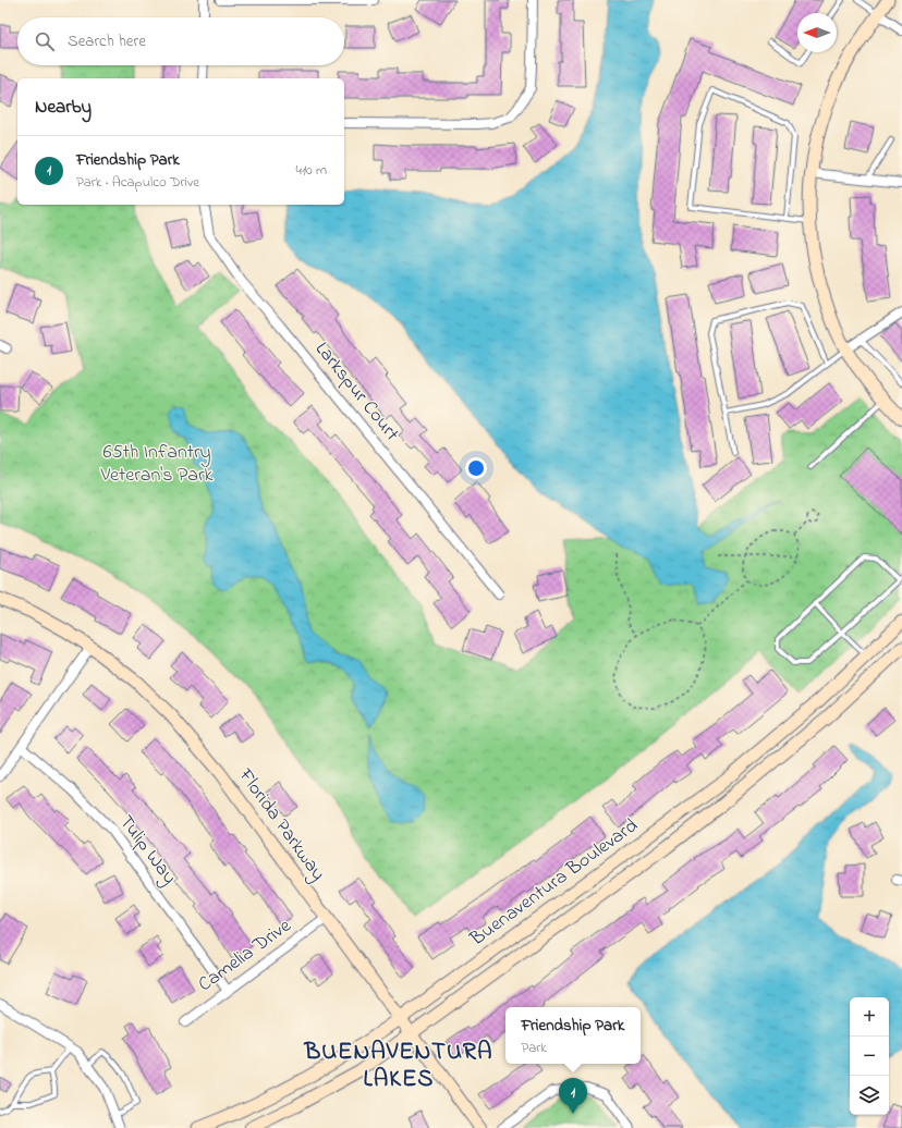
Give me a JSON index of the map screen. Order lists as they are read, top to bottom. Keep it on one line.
{"streets":{"main road":["Florida Parkway","Buenaventura Boulevard"],"street":["Larkspur Court","Tulip Way","Camelia Drive"]},"crossings":[["Florida Parkway","Buenaventura Boulevard"],["Florida Parkway","Camelia Drive"],["Tulip Way","Camelia Drive"]],"districts":["BUENAVENTURA LAKES"],"parks":["65th Infantry Veteran's Park"],"north":"left","page":{"search":"Search here","heading":"Nearby","list":[{"mark":"1","name":"Friendship Park","note":"Park · Acapulco Drive","value":"410 m"}],"map_buttons":["+","−"],"popup":["Friendship Park","Park"],"pins":"1"}}
